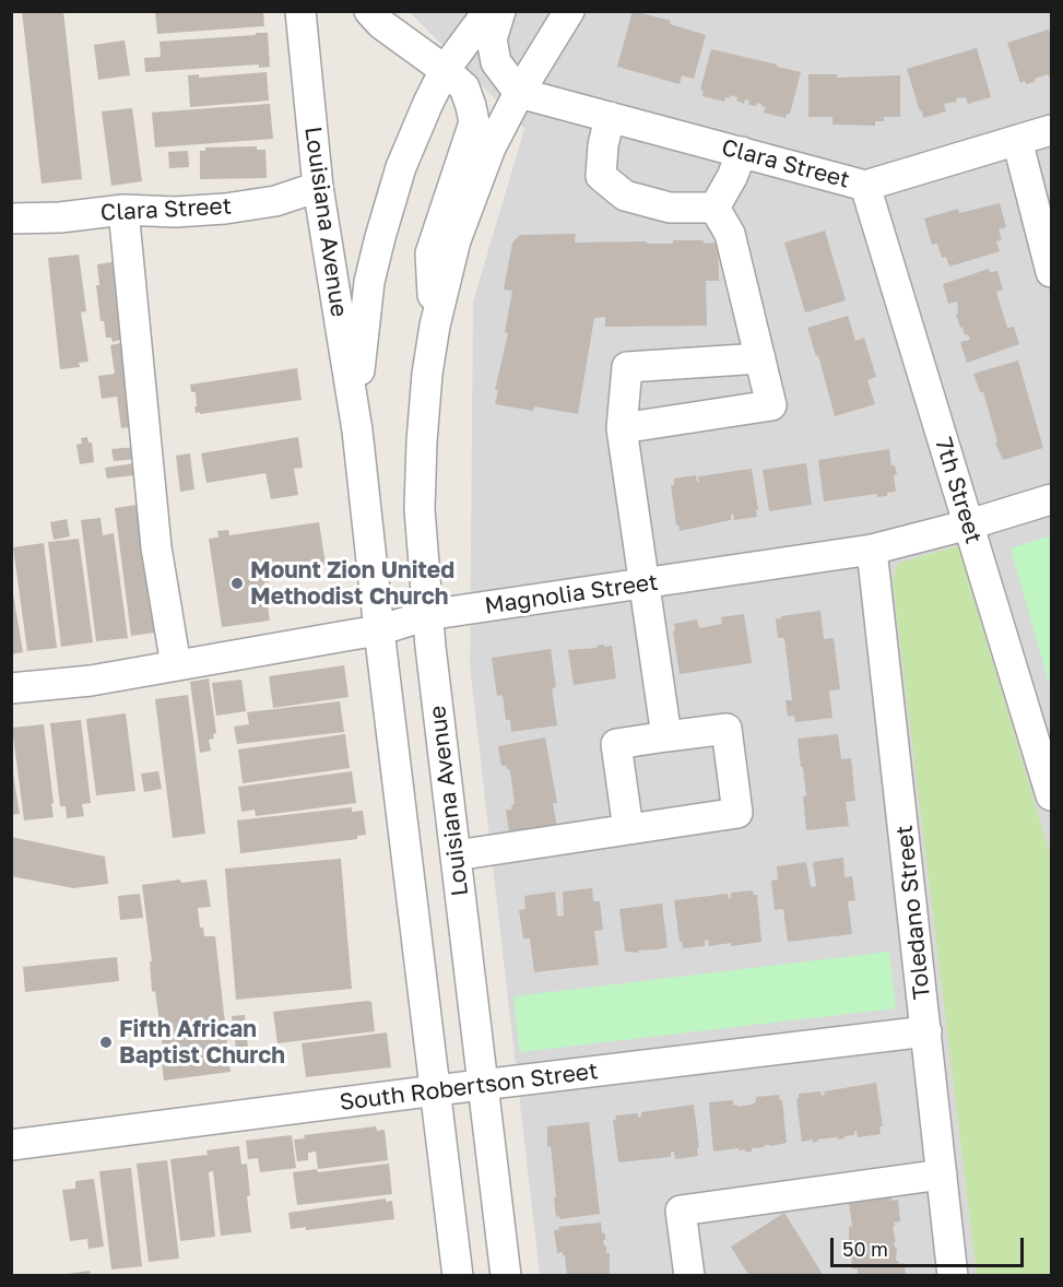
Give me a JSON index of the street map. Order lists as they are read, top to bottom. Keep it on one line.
{"streets":{"street":["Clara Street","Louisiana Avenue","7th Street","Magnolia Street","Toledano Street","South Robertson Street"]},"crossings":[["Clara Street","Louisiana Avenue"],["Clara Street","7th Street"],["Louisiana Avenue","Magnolia Street"],["Louisiana Avenue","South Robertson Street"],["7th Street","Magnolia Street"],["Magnolia Street","Toledano Street"],["Toledano Street","South Robertson Street"]],"places":["Mount Zion United Methodist Church","Fifth African Baptist Church"],"scale_bar":"50 m"}
